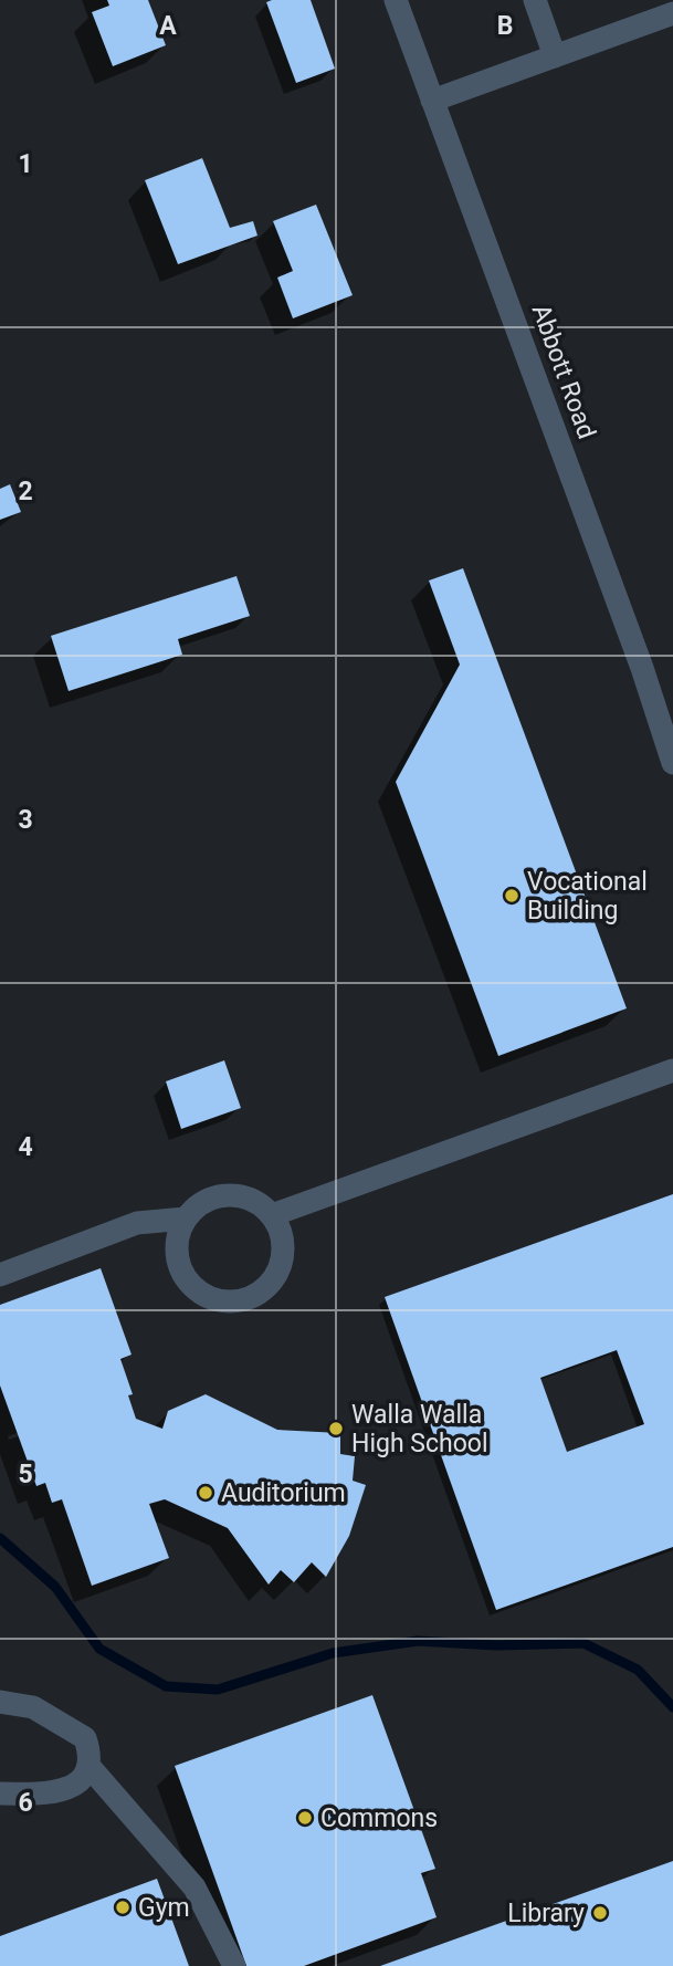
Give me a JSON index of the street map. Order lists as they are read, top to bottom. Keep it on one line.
{"streets":{"street":["Abbott Road"]},"places":["Vocational Building","Walla Walla High School","Auditorium","Commons","Gym","Library"],"grid":{"columns":["A","B"],"rows":["1","2","3","4","5","6"]}}
